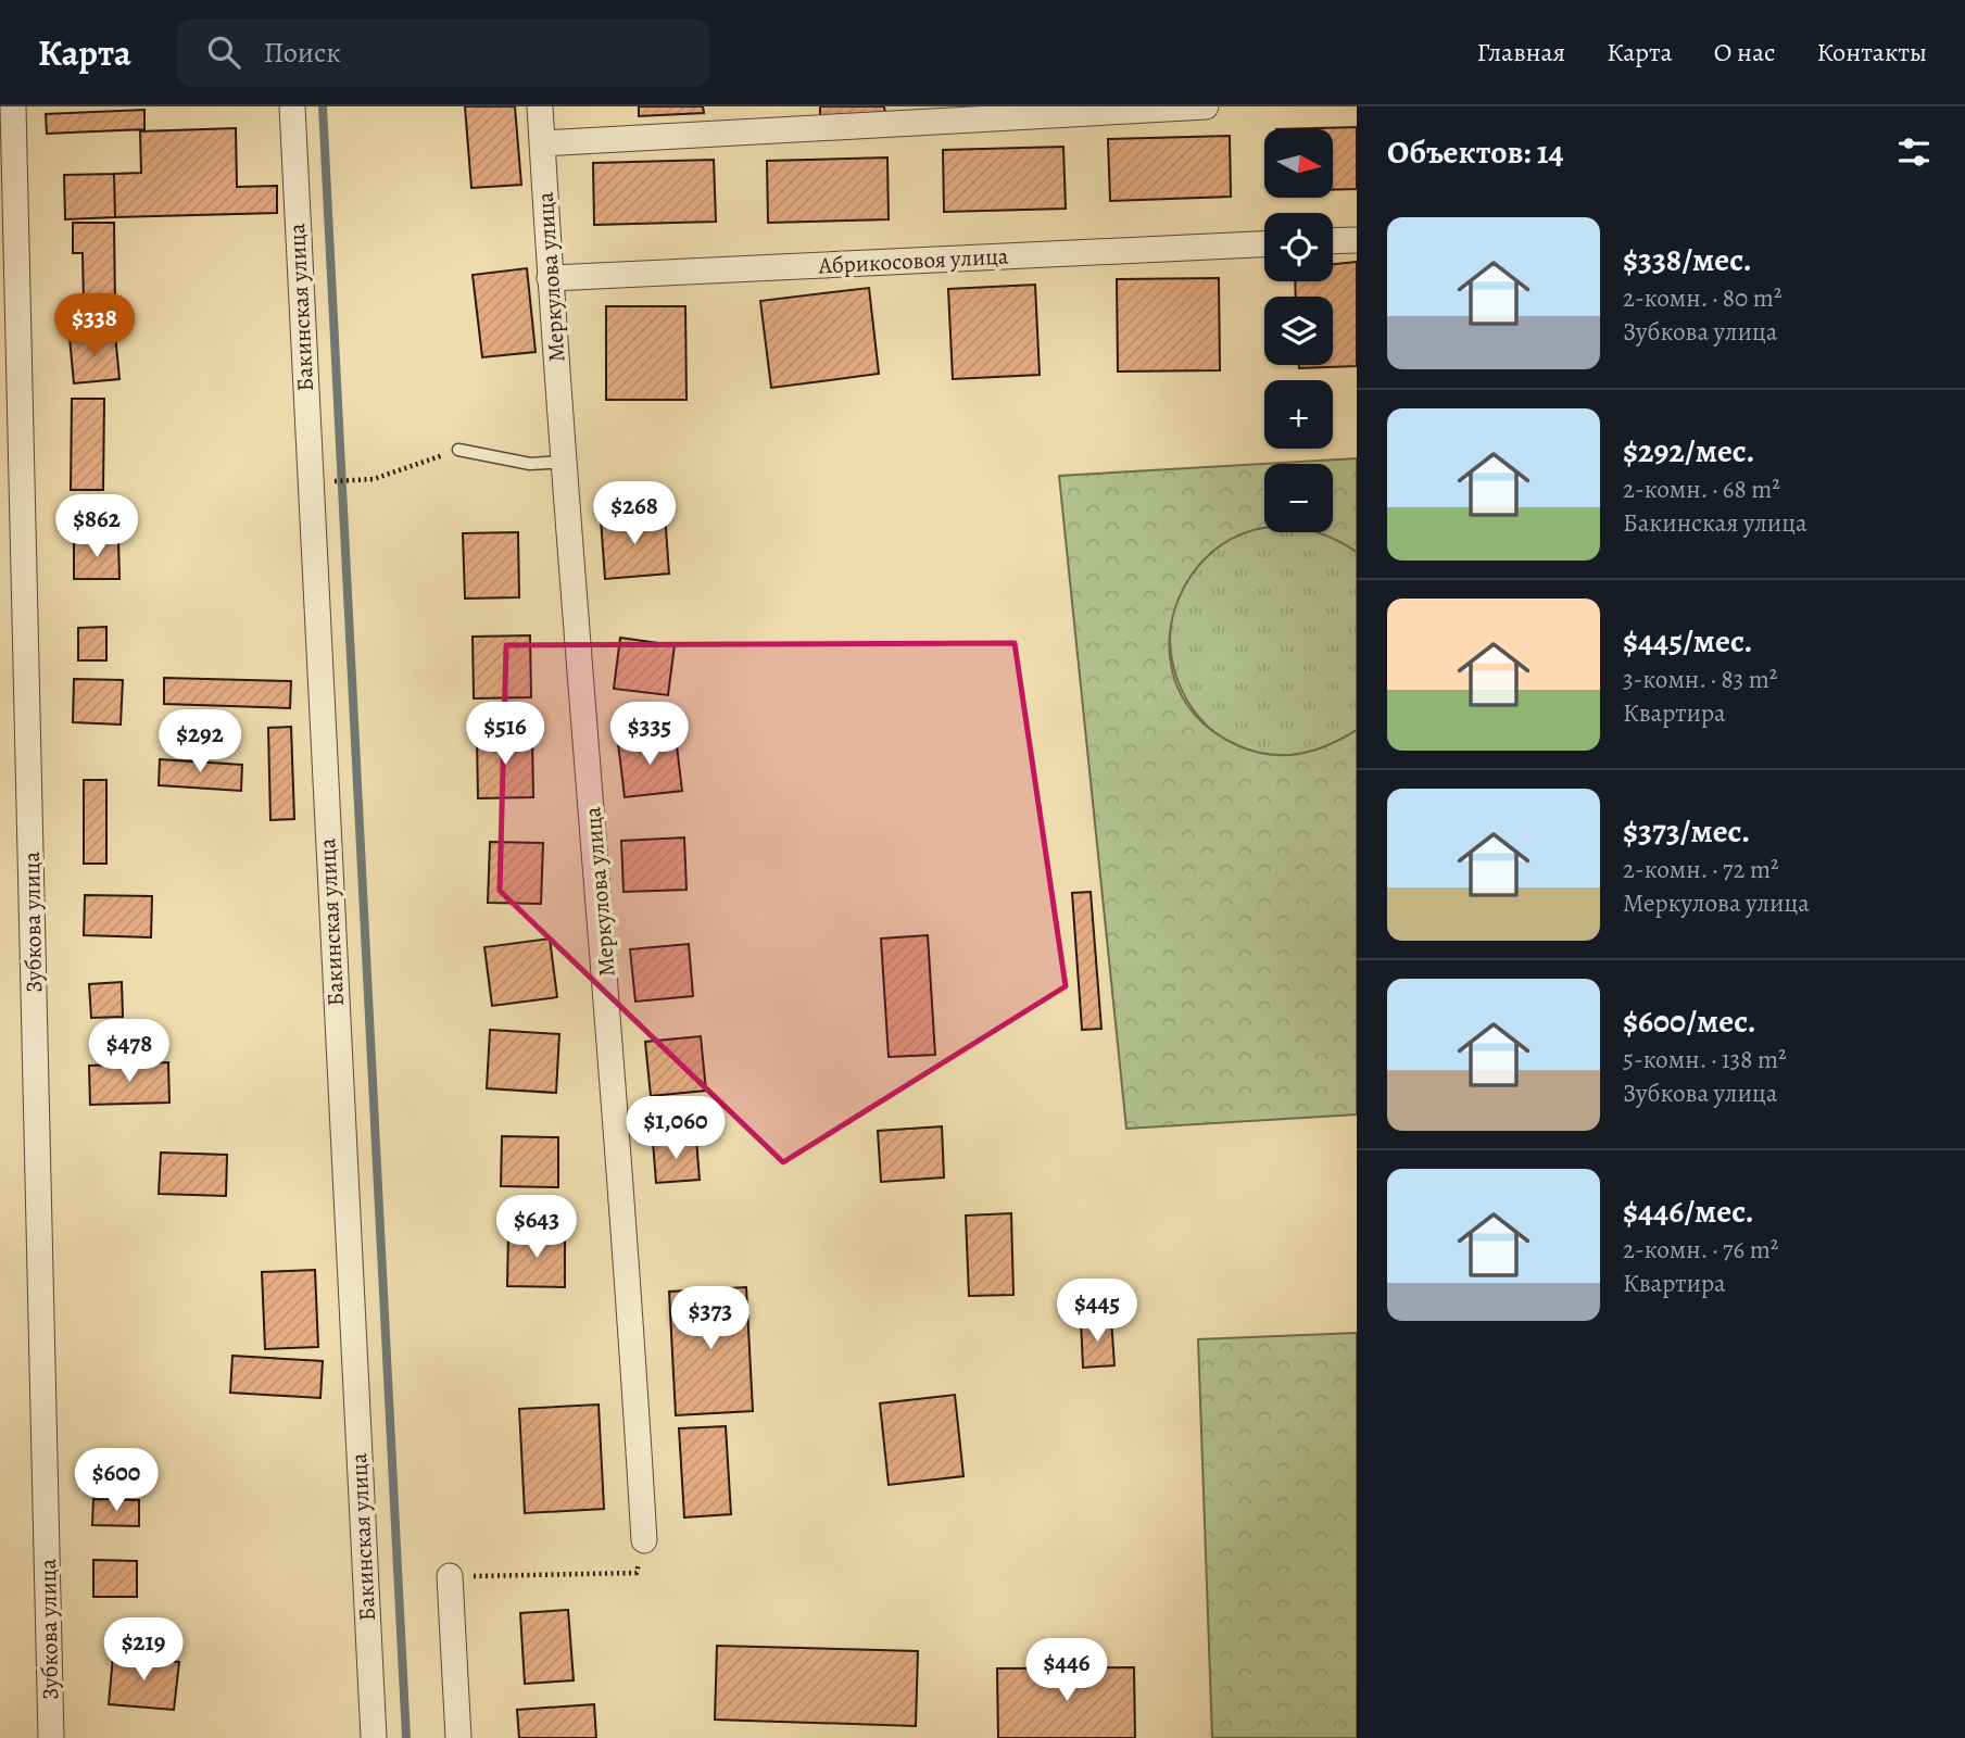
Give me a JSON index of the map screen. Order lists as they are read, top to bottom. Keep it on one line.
{"streets":{"street":["Абрикосовоя улица","Меркулова улица","Бакинская улица","Зубкова улица"]},"crossings":[["Абрикосовоя улица","Меркулова улица"]],"north":"right","page":{"header":"Карта","search":"Поиск","nav":["Главная","Карта","О нас","Контакты"],"heading":"Объектов: 14","map_buttons":["+","−"],"list":[{"name":"$338/мес.","note":"2-комн. · 80 m² · Зубкова улица"},{"name":"$292/мес.","note":"2-комн. · 68 m² · Бакинская улица"},{"name":"$445/мес.","note":"3-комн. · 83 m² · Квартира"},{"name":"$373/мес.","note":"2-комн. · 72 m² · Меркулова улица"},{"name":"$600/мес.","note":"5-комн. · 138 m² · Зубкова улица"},{"name":"$446/мес.","note":"2-комн. · 76 m² · Квартира"}],"price":["$338","$268","$862","$516","$335","$292","$478","$1,060","$643","$445","$373","$600","$219","$446"]}}
